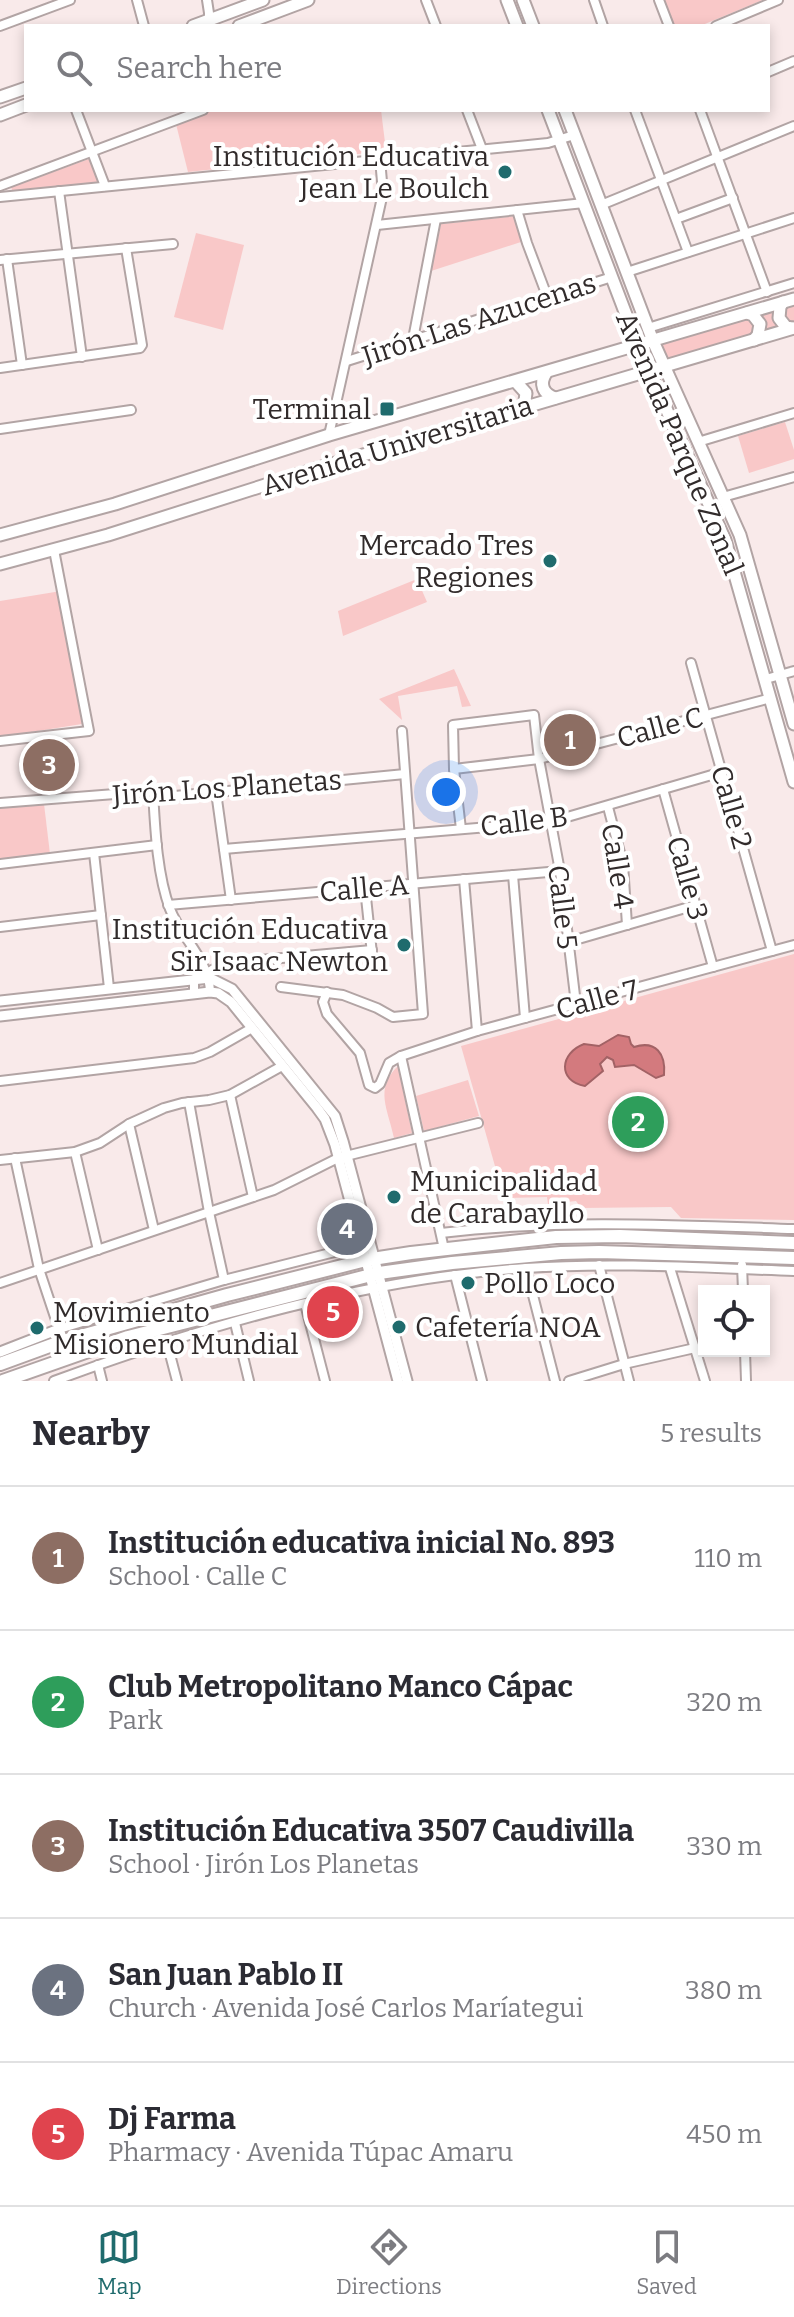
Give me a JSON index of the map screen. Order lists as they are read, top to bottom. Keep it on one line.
{"streets":{"main road":["Avenida Parque Zonal","Avenida Universitaria"],"street":["Jirón Las Azucenas","Calle C","Jirón Los Planetas","Calle 2","Calle B","Calle 4","Calle 3","Calle A","Calle 5","Calle 7"]},"crossings":[["Jirón Las Azucenas","Avenida Parque Zonal"],["Avenida Parque Zonal","Avenida Universitaria"],["Avenida Parque Zonal","Calle C"],["Calle C","Calle 2"],["Calle C","Calle 5"],["Calle 2","Calle B"],["Calle 2","Calle 7"],["Calle B","Calle 4"],["Calle B","Calle 3"],["Calle B","Calle 5"],["Calle 3","Calle 7"],["Calle A","Calle 5"],["Calle 5","Calle 7"]],"places":{"other":["Institución Educativa Jean Le Boulch","Mercado Tres Regiones","Institución Educativa Sir Isaac Newton","Municipalidad de Carabayllo","Pollo Loco","Cafetería NOA","Movimiento Misionero Mundial"],"transit":["Terminal"]},"page":{"search":"Search here","pins":["1","3","2","4","5"],"heading":["Nearby","5 results"],"list":[{"mark":"1","name":"Institución educativa inicial No. 893","note":"School · Calle C","value":"110 m"},{"mark":"2","name":"Club Metropolitano Manco Cápac","note":"Park","value":"320 m"},{"mark":"3","name":"Institución Educativa 3507 Caudivilla","note":"School · Jirón Los Planetas","value":"330 m"},{"mark":"4","name":"San Juan Pablo II","note":"Church · Avenida José Carlos Maríategui","value":"380 m"},{"mark":"5","name":"Dj Farma","note":"Pharmacy · Avenida Túpac Amaru","value":"450 m"}],"nav":["Map","Directions","Saved"]}}
